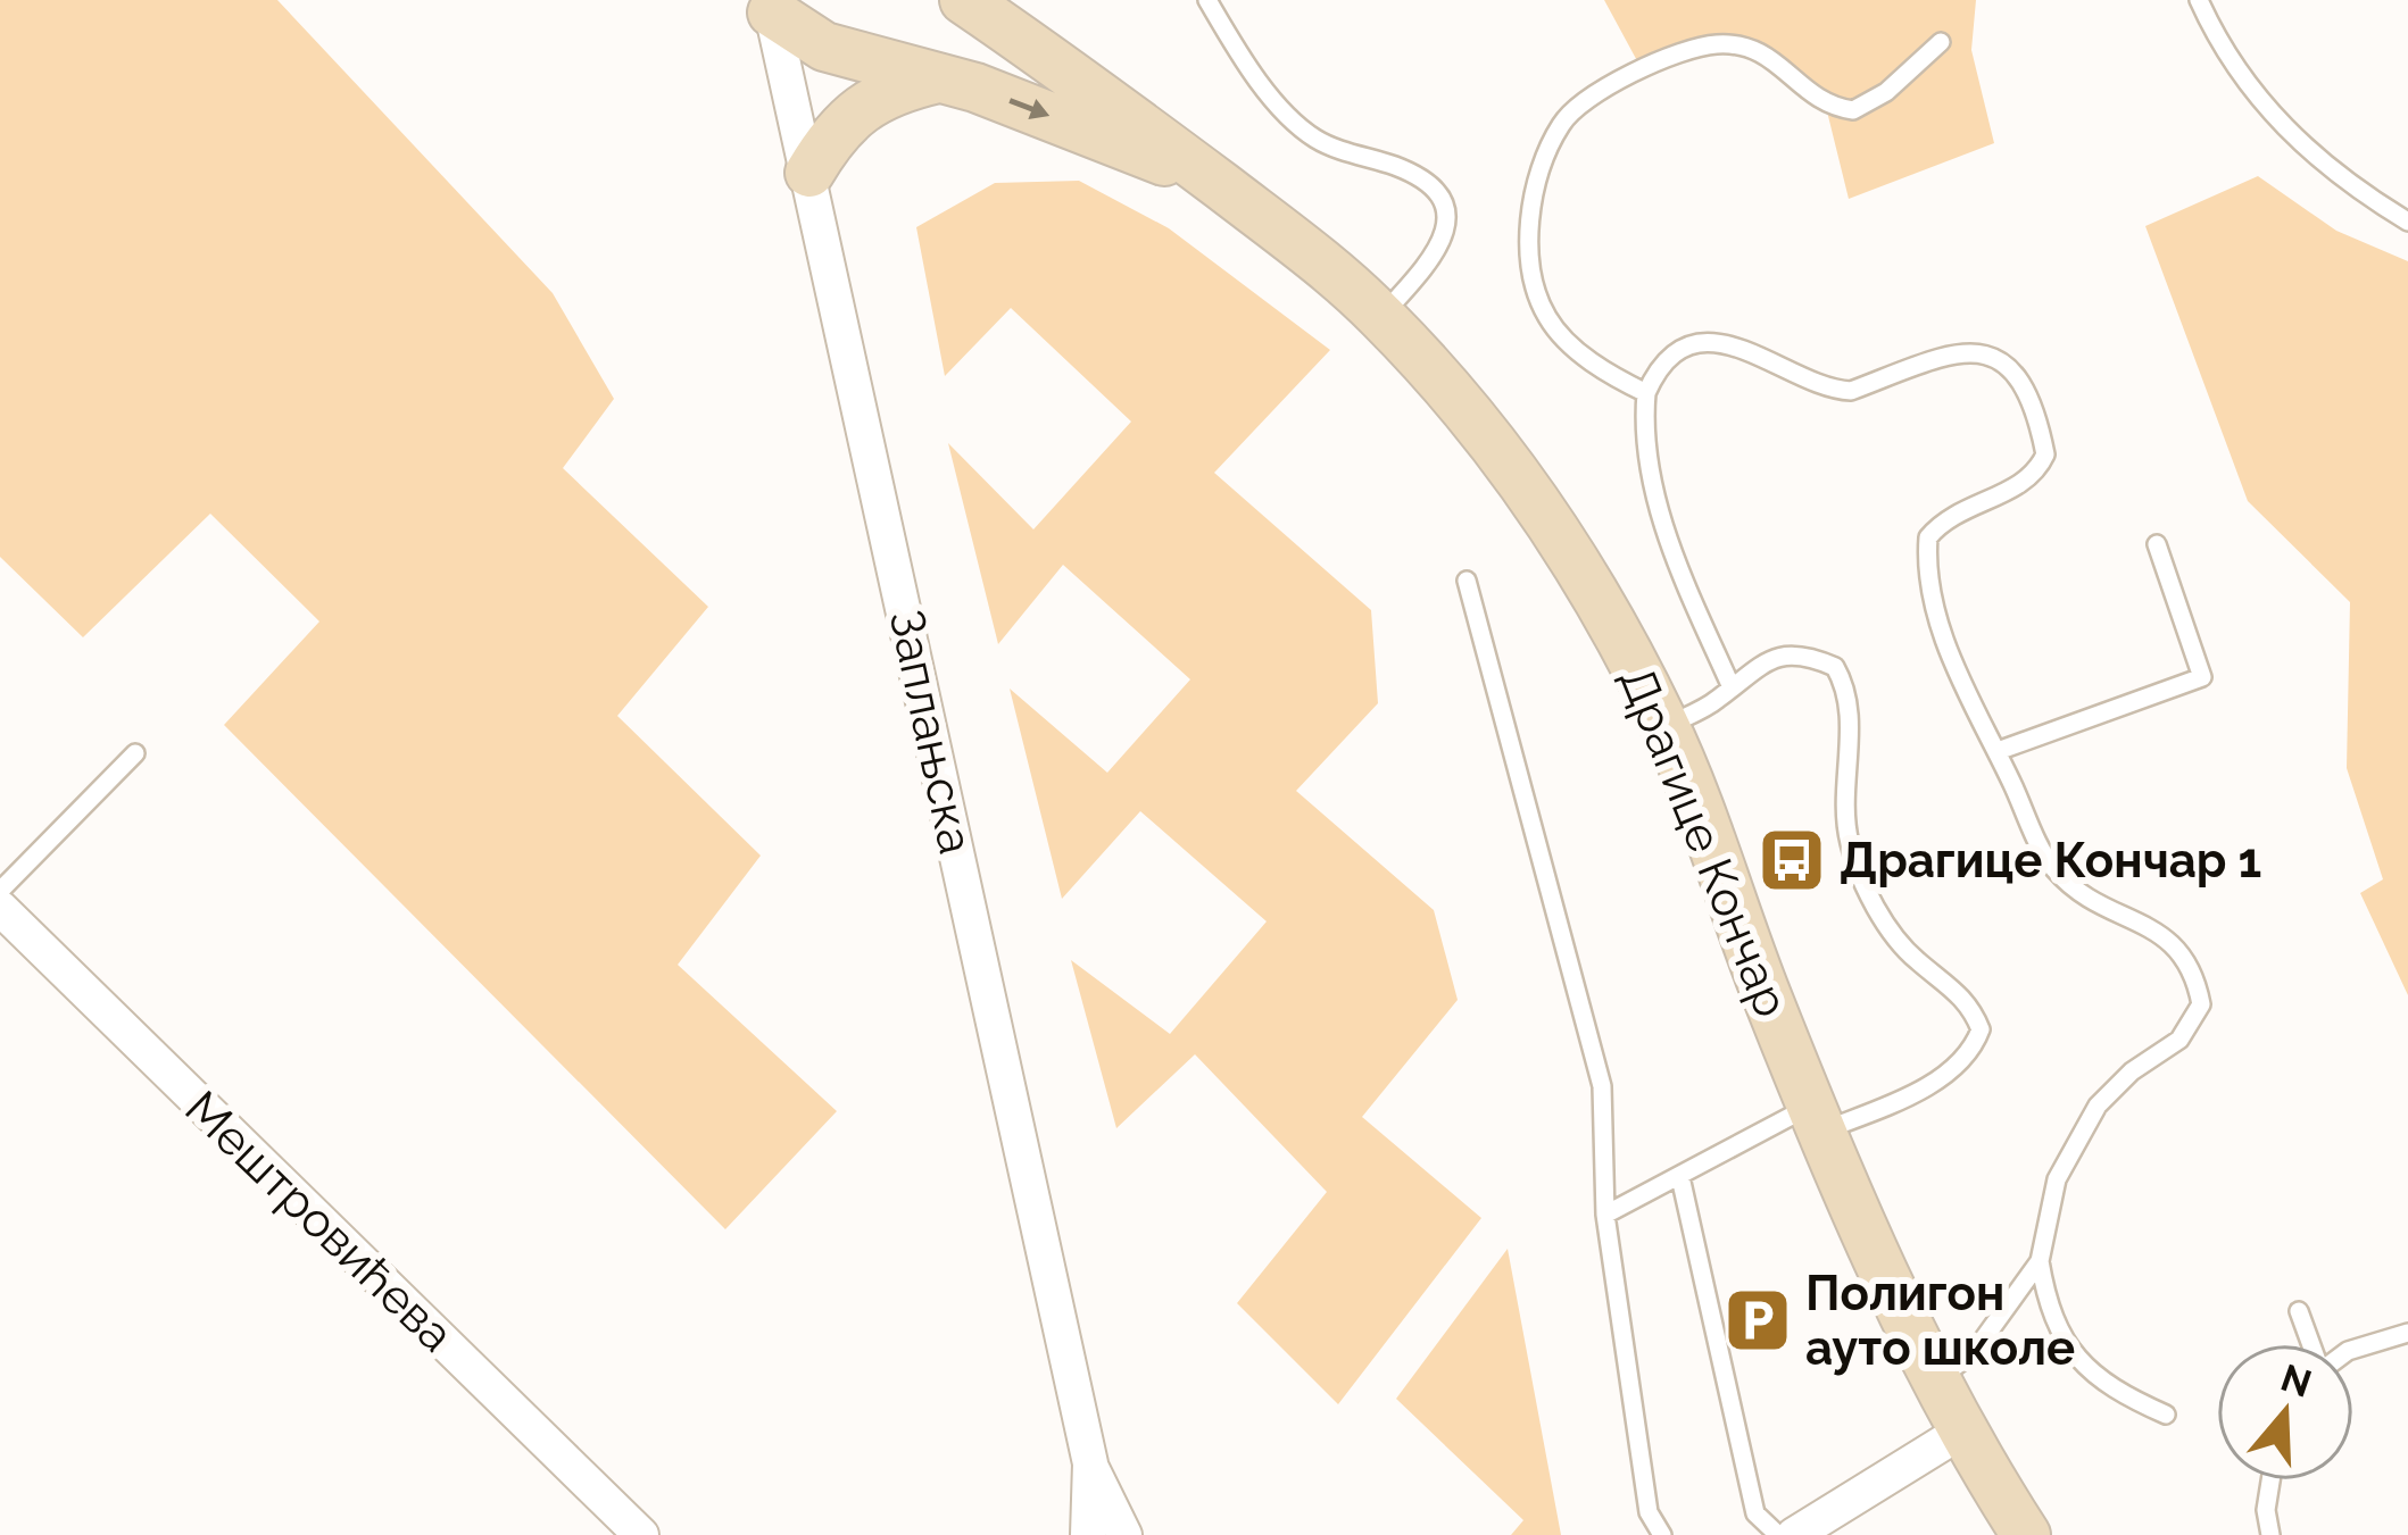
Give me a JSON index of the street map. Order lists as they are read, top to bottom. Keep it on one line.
{"streets":{"main road":["Драгице Кончар"],"street":["Заплањска","Мештровићева"]},"crossings":[["Заплањска","Драгице Кончар"]],"places":{"bus stop":["Драгице Кончар 1"],"parking":["Полигон ауто школе"]},"north":"top"}
